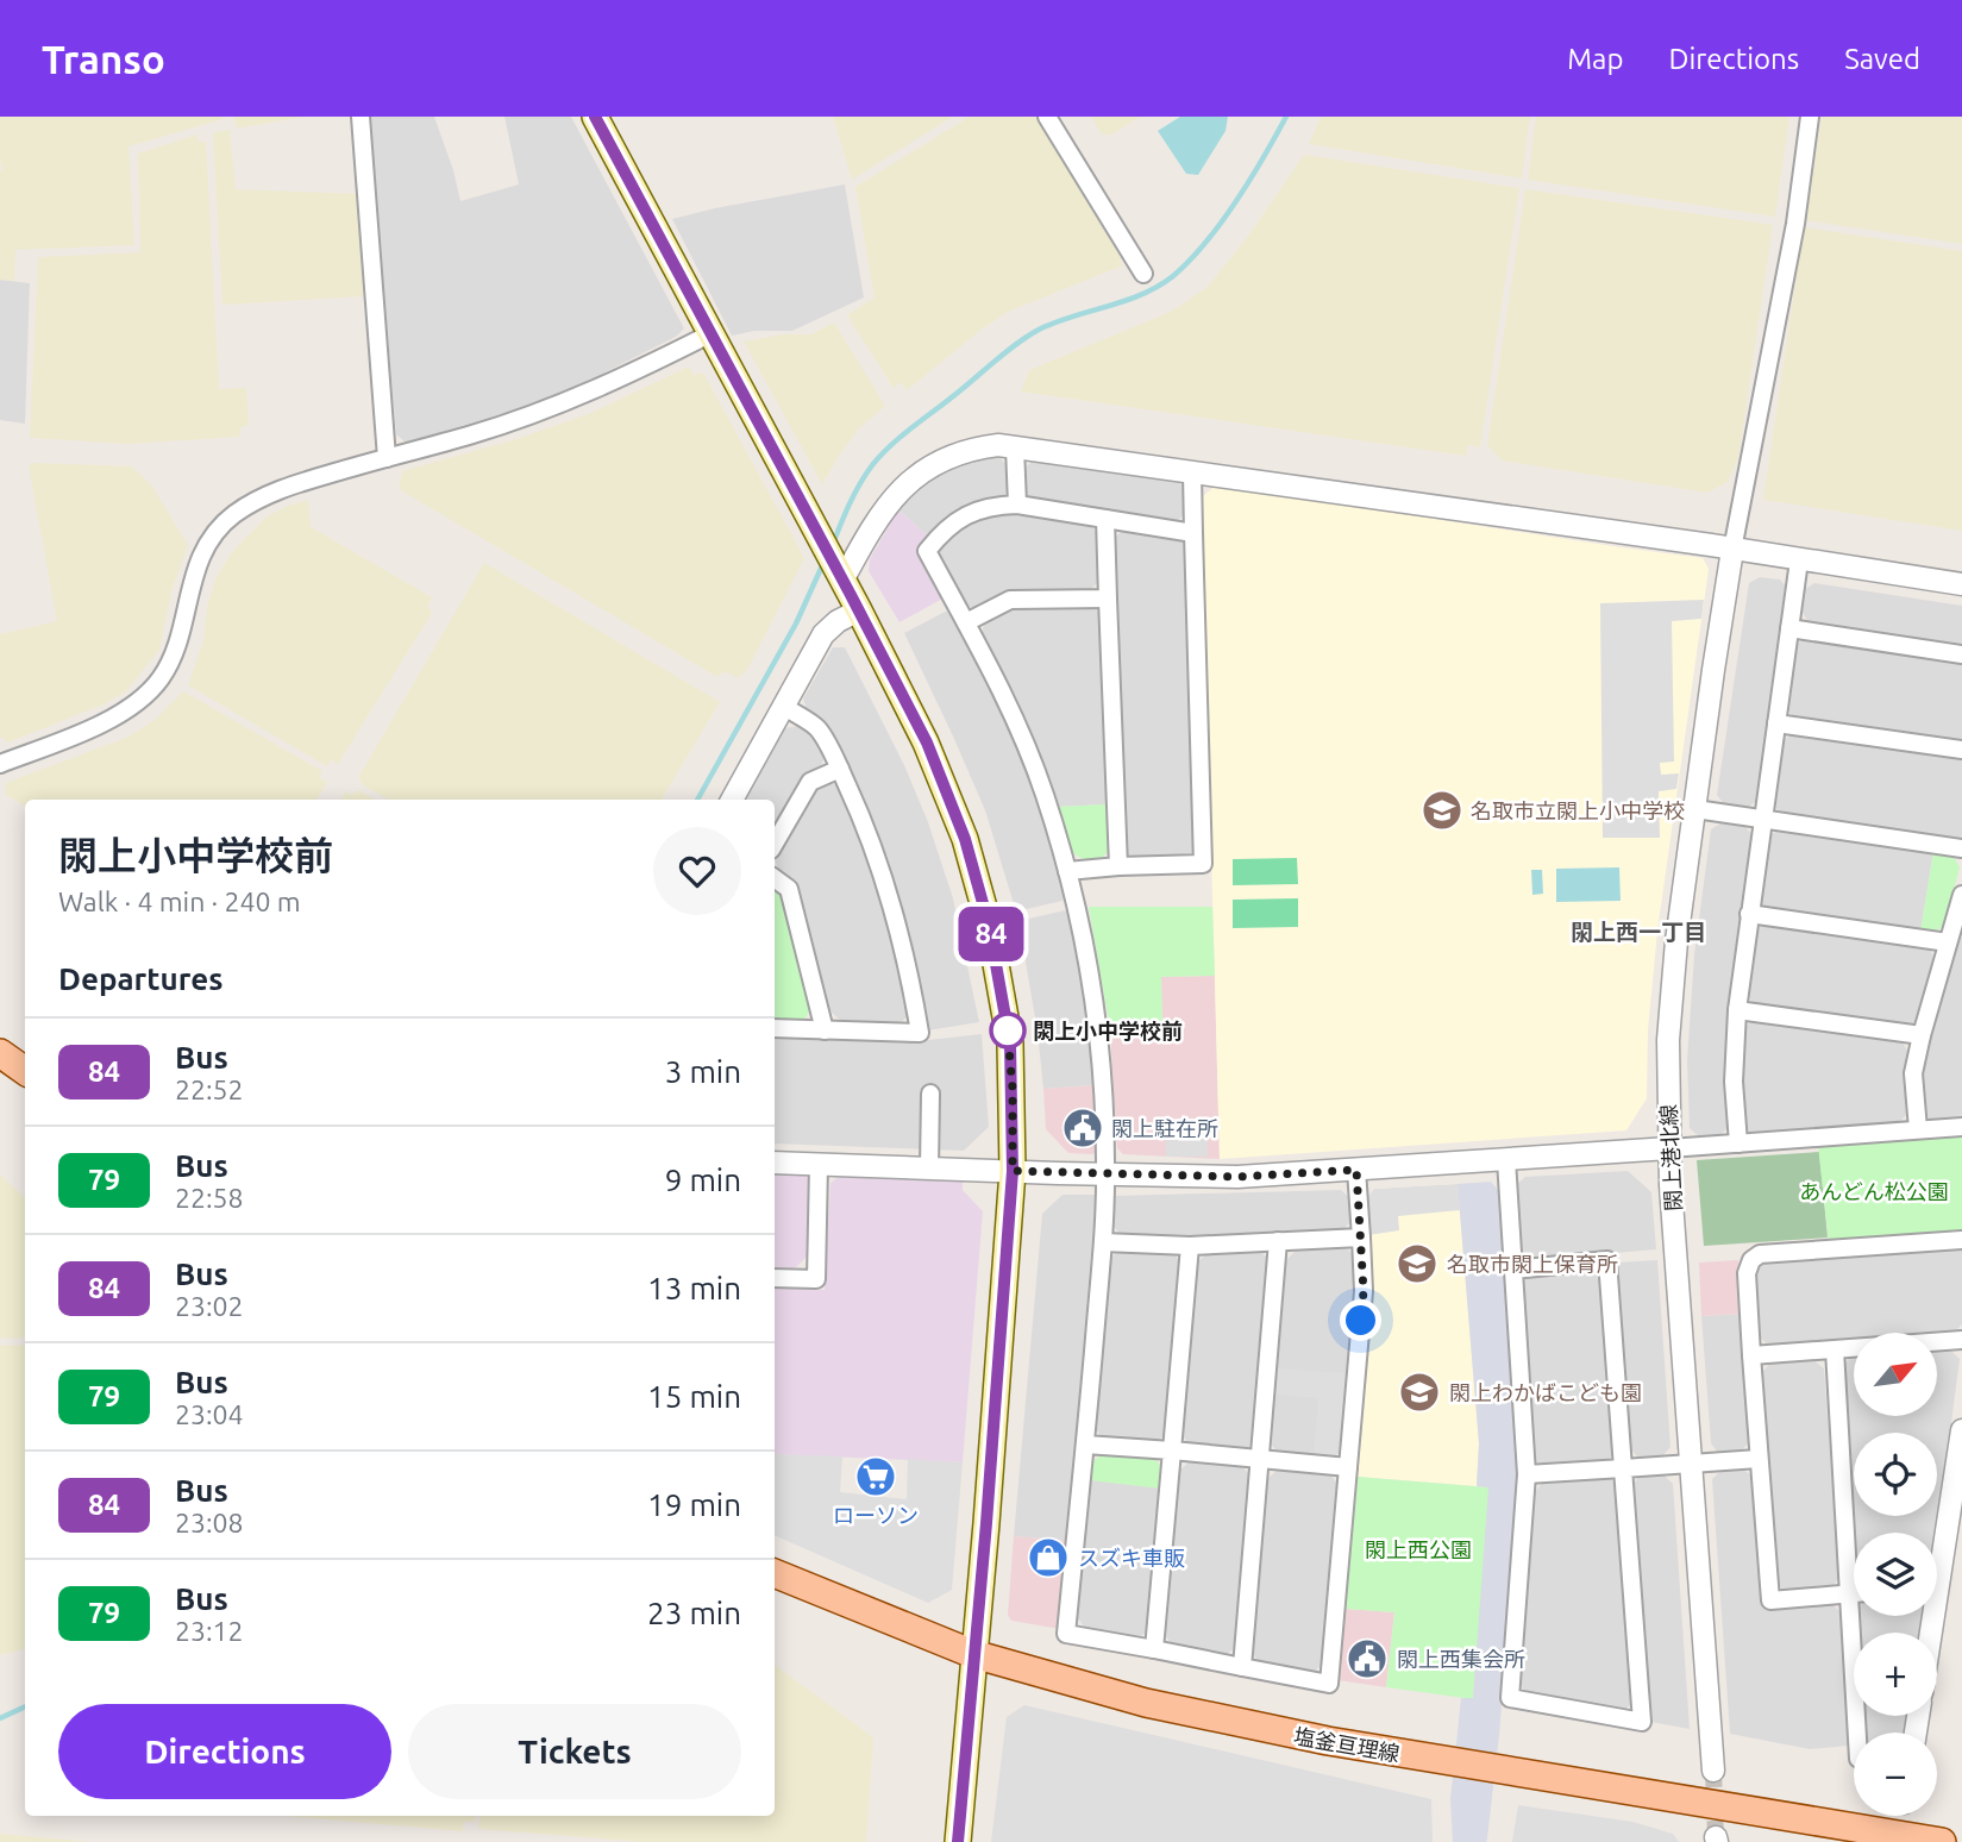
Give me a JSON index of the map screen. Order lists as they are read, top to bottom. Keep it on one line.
{"streets":{"main road":["塩釜亘理線"],"street":["閖上港北線"]},"districts":["閖上西一丁目"],"parks":["あんどん松公園","閖上西公園"],"places":{"school or university":["名取市立閖上小中学校","名取市閖上保育所","閖上わかばこども園"],"other":["閖上小中学校前"],"public building":["閖上駐在所","閖上西集会所"],"supermarket":["ローソン"],"shop":["スズキ車販"]},"lines":["bus line 84"],"north":"top right","page":{"header":"Transo","nav":["Map","Directions","Saved"],"on_map":"84","heading":[["閖上小中学校前","Walk · 4 min · 240 m"],"Departures"],"list":[{"mark":"84","name":"Bus","note":"22:52","value":"3 min"},{"mark":"79","name":"Bus","note":"22:58","value":"9 min"},{"mark":"84","name":"Bus","note":"23:02","value":"13 min"},{"mark":"79","name":"Bus","note":"23:04","value":"15 min"},{"mark":"84","name":"Bus","note":"23:08","value":"19 min"},{"mark":"79","name":"Bus","note":"23:12","value":"23 min"}],"map_buttons":["+","−"],"buttons":["Directions","Tickets"]}}
